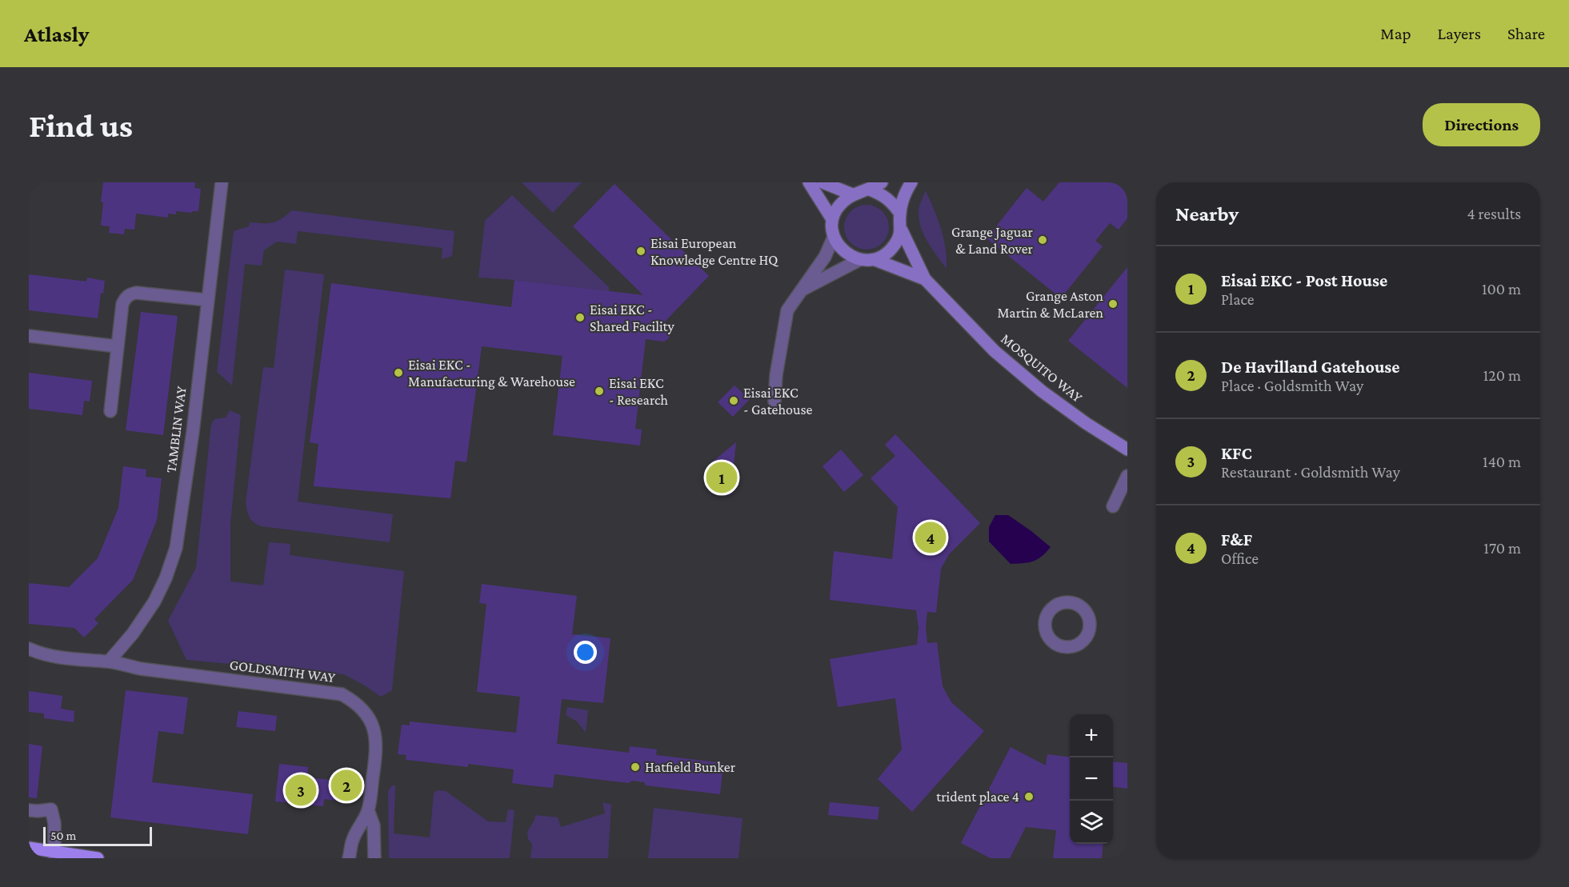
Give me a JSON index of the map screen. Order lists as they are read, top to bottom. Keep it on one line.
{"streets":{"street":["MOSQUITO WAY","TAMBLIN WAY","GOLDSMITH WAY"]},"crossings":[["TAMBLIN WAY","GOLDSMITH WAY"]],"places":["Grange Jaguar & Land Rover","Eisai European Knowledge Centre HQ","Grange Aston Martin & McLaren","Eisai EKC - Shared Facility","Eisai EKC - Manufacturing & Warehouse","Eisai EKC - Research","Eisai EKC - Gatehouse","Hatfield Bunker","trident place 4"],"scale_bar":"50 m","page":{"header":"Atlasly","nav":["Map","Layers","Share"],"buttons":"Directions","title":"Find us","heading":["Nearby","4 results"],"list":[{"mark":"1","name":"Eisai EKC - Post House","note":"Place","value":"100 m"},{"mark":"2","name":"De Havilland Gatehouse","note":"Place · Goldsmith Way","value":"120 m"},{"mark":"3","name":"KFC","note":"Restaurant · Goldsmith Way","value":"140 m"},{"mark":"4","name":"F&F","note":"Office","value":"170 m"}],"pins":["1","4","2","3"],"map_buttons":["+","−"],"scale":"50 m"}}
